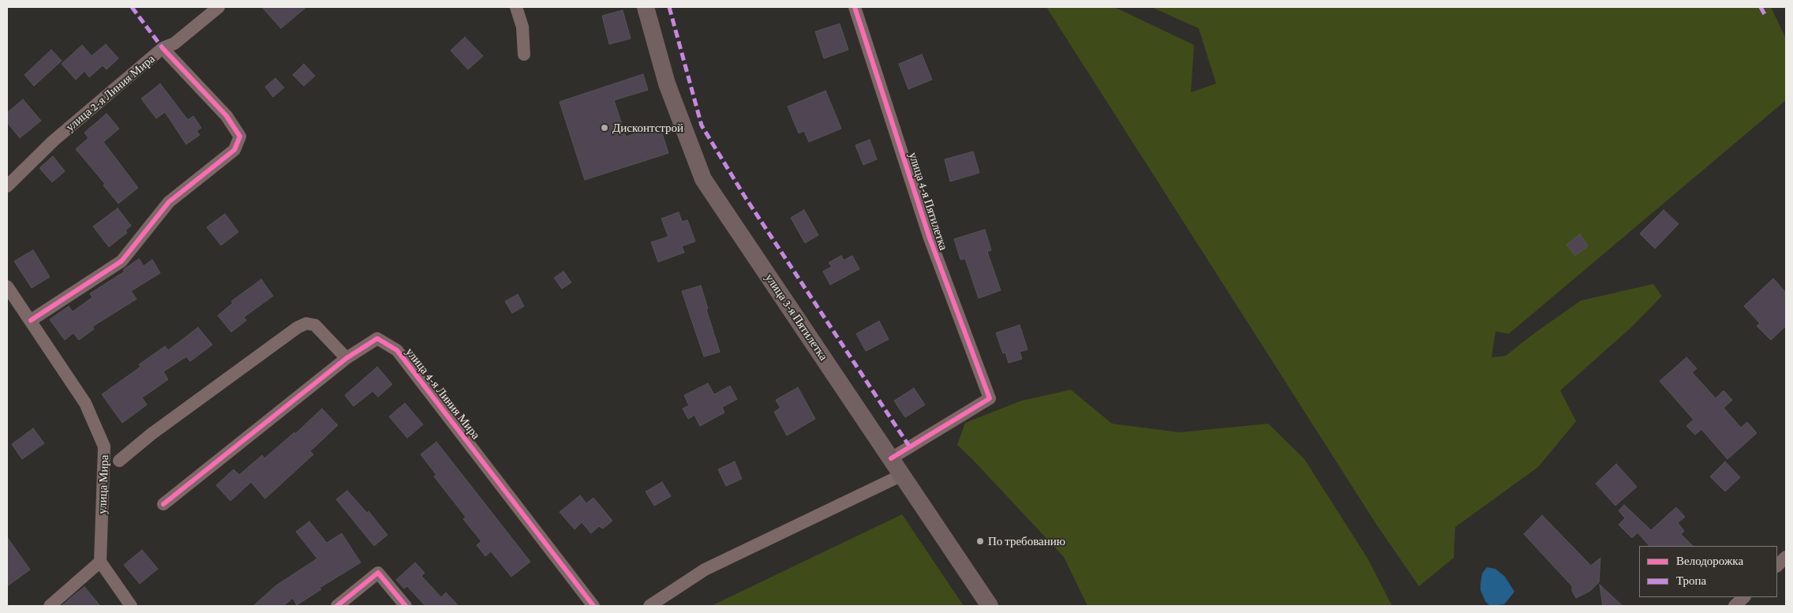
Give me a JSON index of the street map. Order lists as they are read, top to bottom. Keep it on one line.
{"streets":{"main road":["улица 3-я Пятилетка"],"street":["улица 2-я Линия Мира","улица 4-я Пятилетка","улица 4-я Линия Мира","улица Мира"]},"crossings":[["улица 4-я Пятилетка","улица 3-я Пятилетка"]],"places":["Дисконтстрой","По требованию"],"legend":["Велодорожка","Тропа"]}
